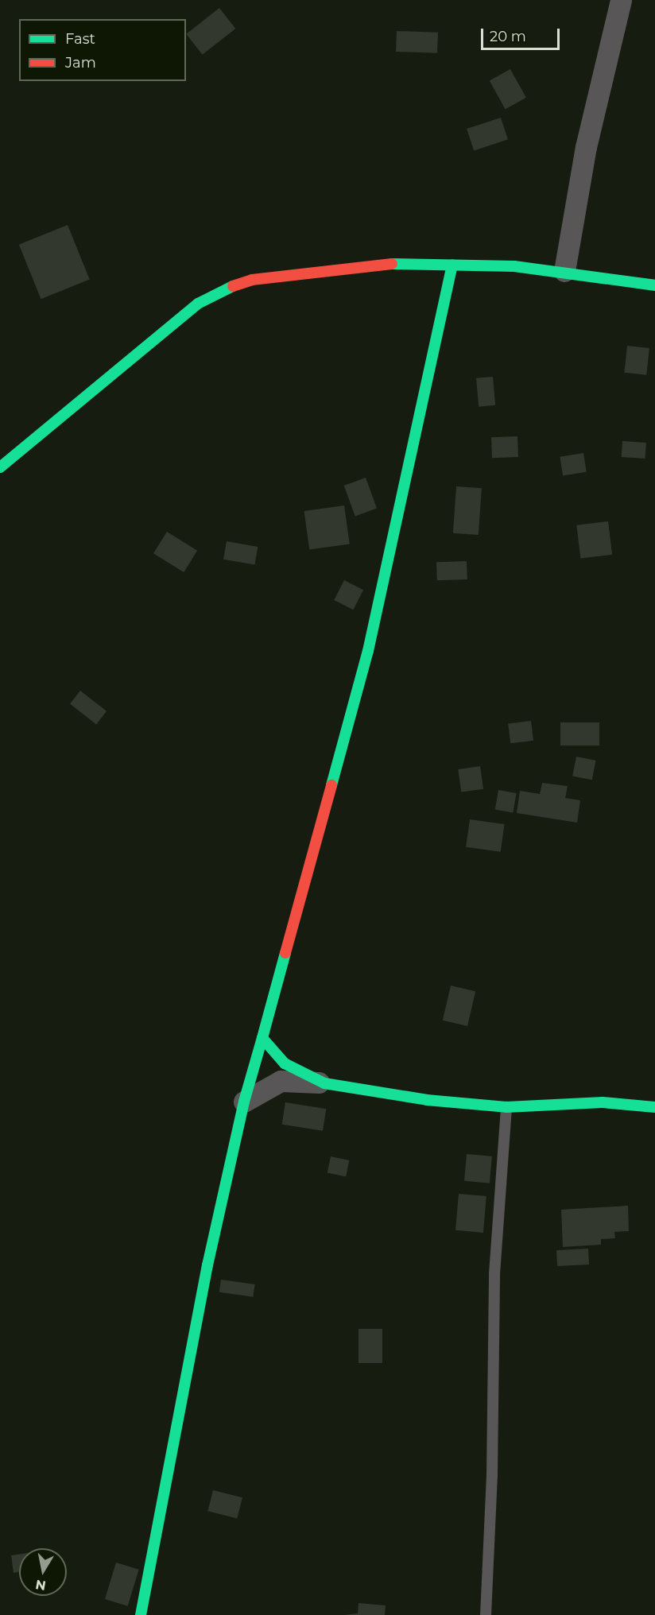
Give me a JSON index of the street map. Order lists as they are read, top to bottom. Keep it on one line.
{"legend":["Fast","Jam"],"scale_bar":"20 m","north":"bottom"}
